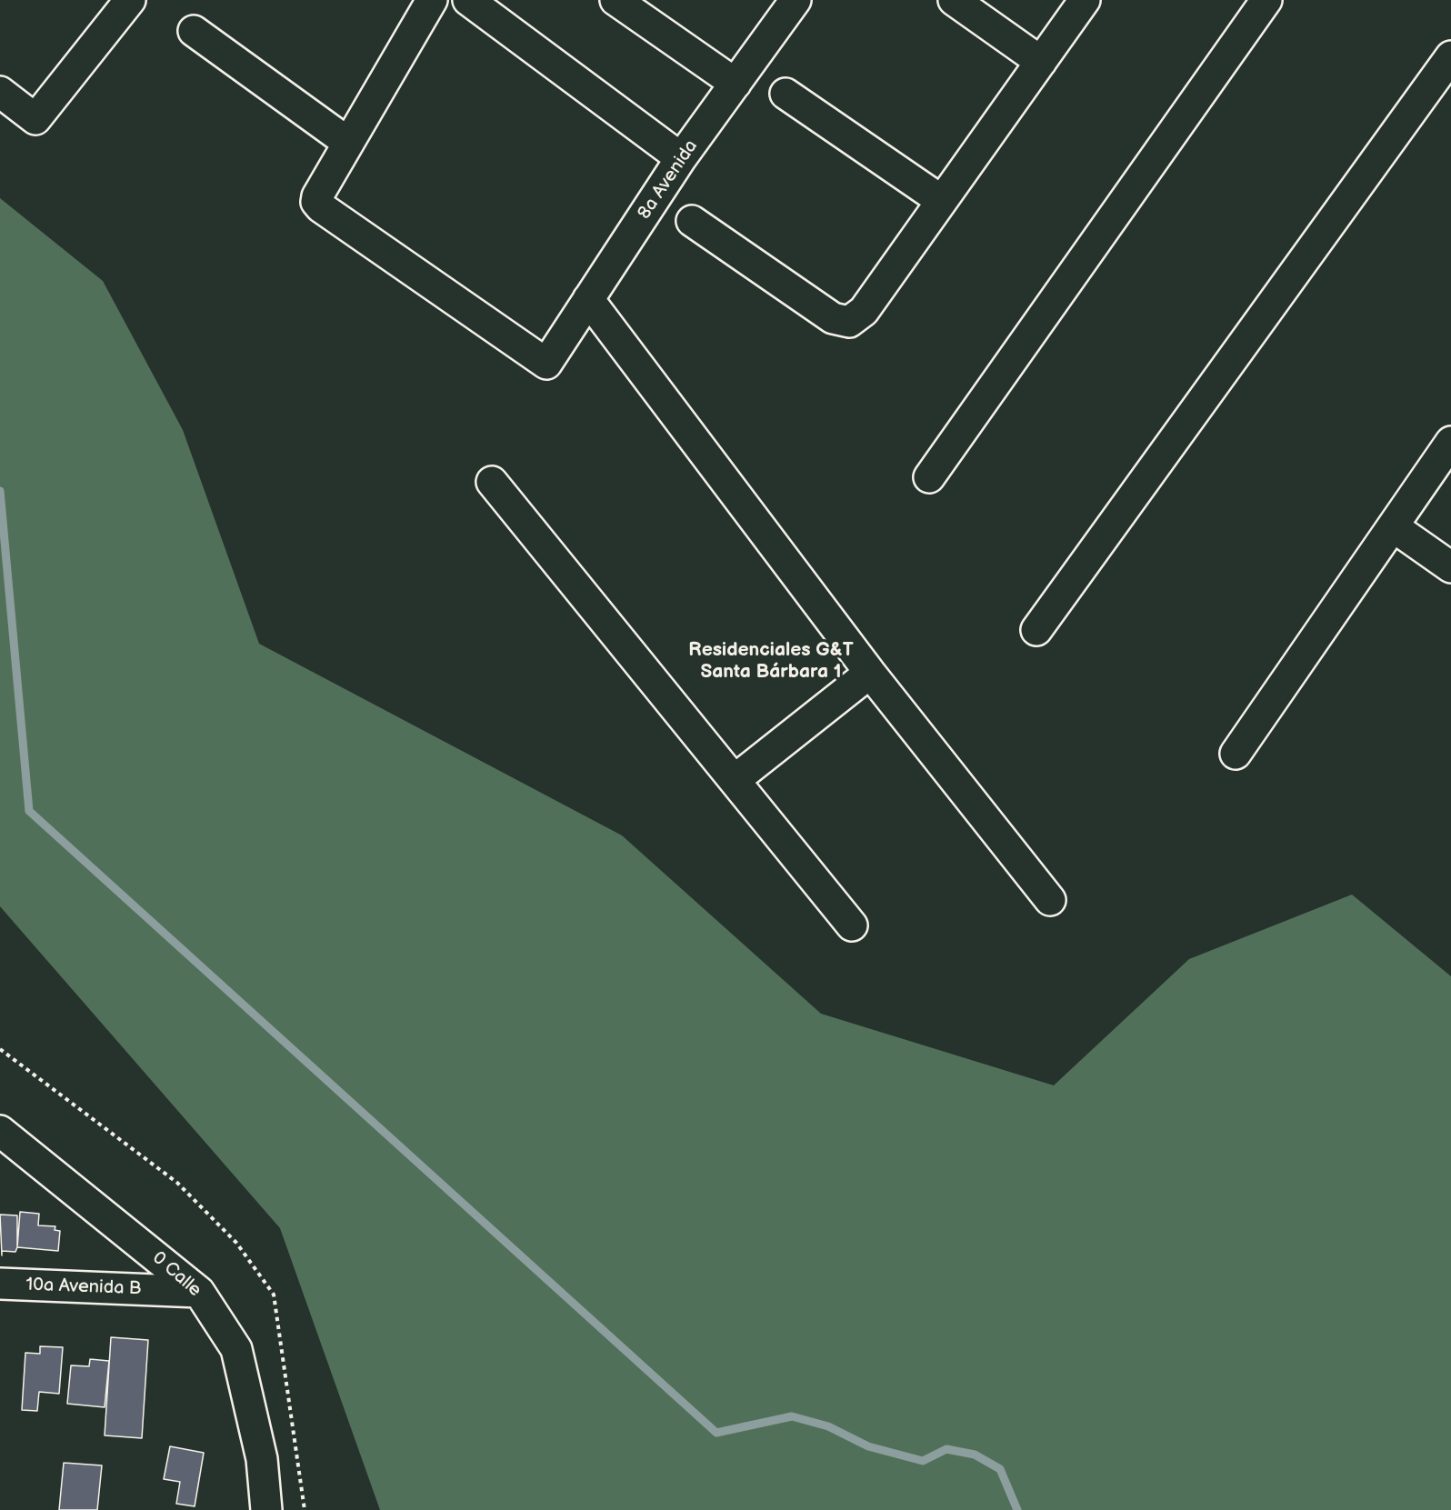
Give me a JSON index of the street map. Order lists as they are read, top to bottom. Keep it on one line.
{"streets":{"street":["8a Avenida","0 Calle","10a Avenida B"]},"crossings":[["0 Calle","10a Avenida B"]],"districts":["Residenciales G&T Santa Bárbara 1"]}
